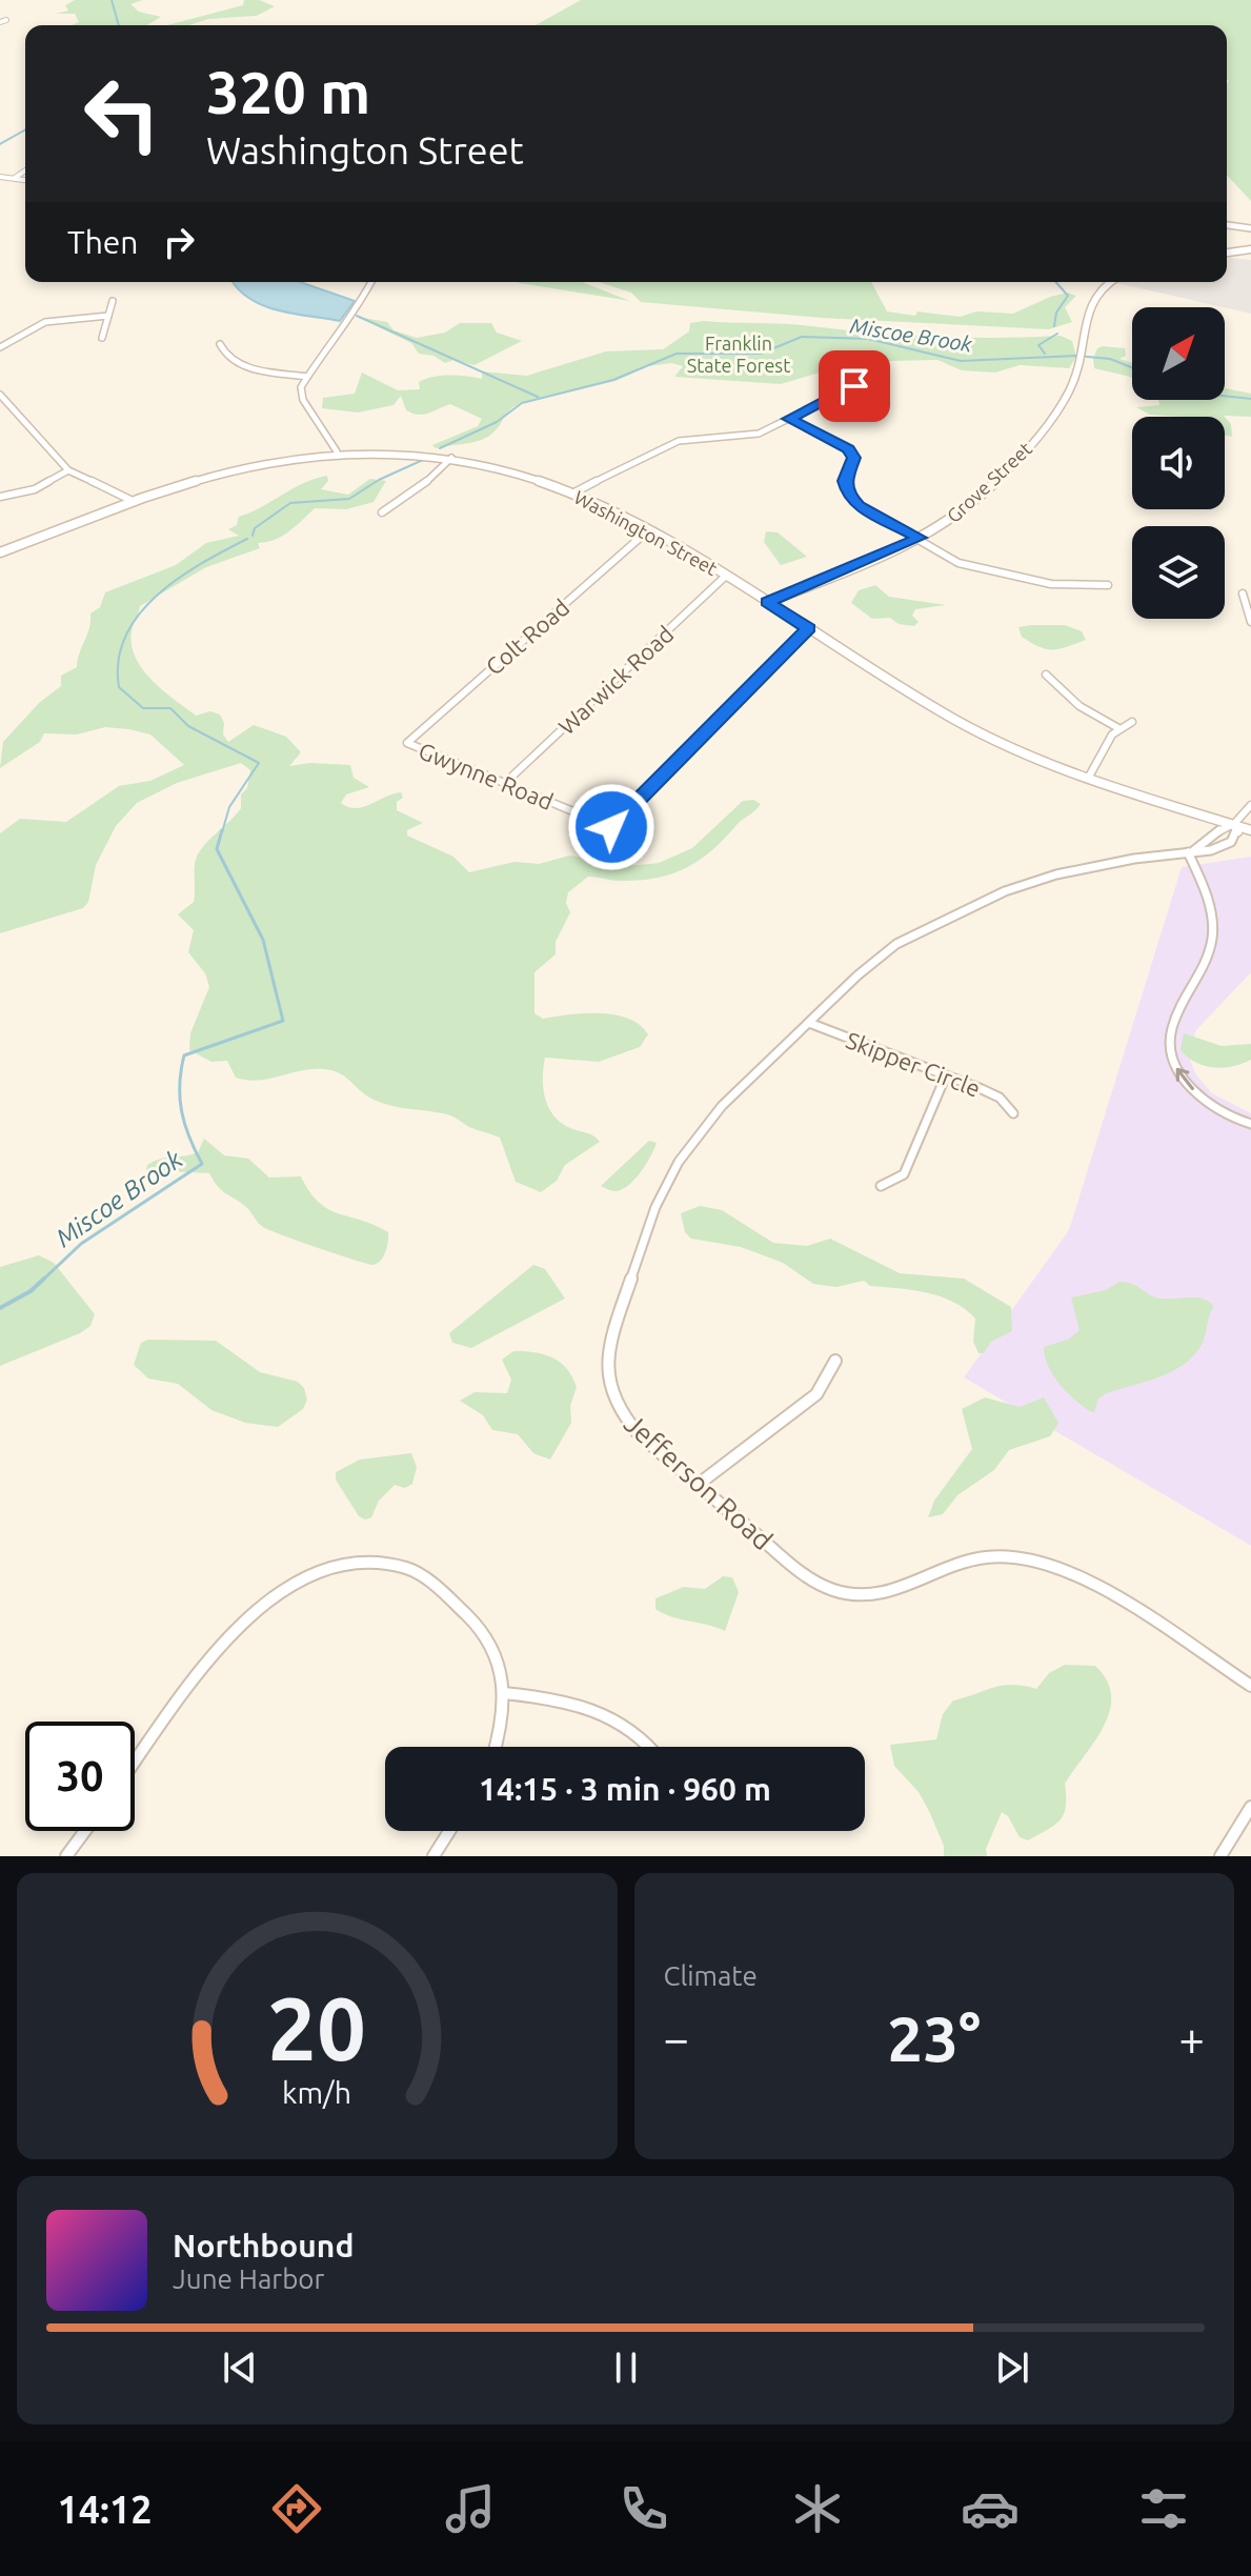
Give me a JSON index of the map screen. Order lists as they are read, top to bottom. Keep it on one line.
{"streets":{"main road":["Grove Street","Washington Street"],"street":["Colt Road","Warwick Road","Gwynne Road","Skipper Circle","Jefferson Road"]},"crossings":[["Grove Street","Washington Street"],["Washington Street","Colt Road"],["Washington Street","Warwick Road"],["Washington Street","Gwynne Road"],["Washington Street","Jefferson Road"],["Colt Road","Gwynne Road"],["Warwick Road","Gwynne Road"],["Skipper Circle","Jefferson Road"]],"water":["Miscoe Brook"],"parks":["Franklin State Forest"],"north":"top right","page":{"turn":["320 m","Washington Street"],"then":"Then","limit":"30","trip":"14:15 · 3 min · 960 m","tile":"Climate","heat":["−","23°","+"],"song":["Northbound","June Harbor"],"tabs":"14:12","gauge":["20","km/h"]}}
